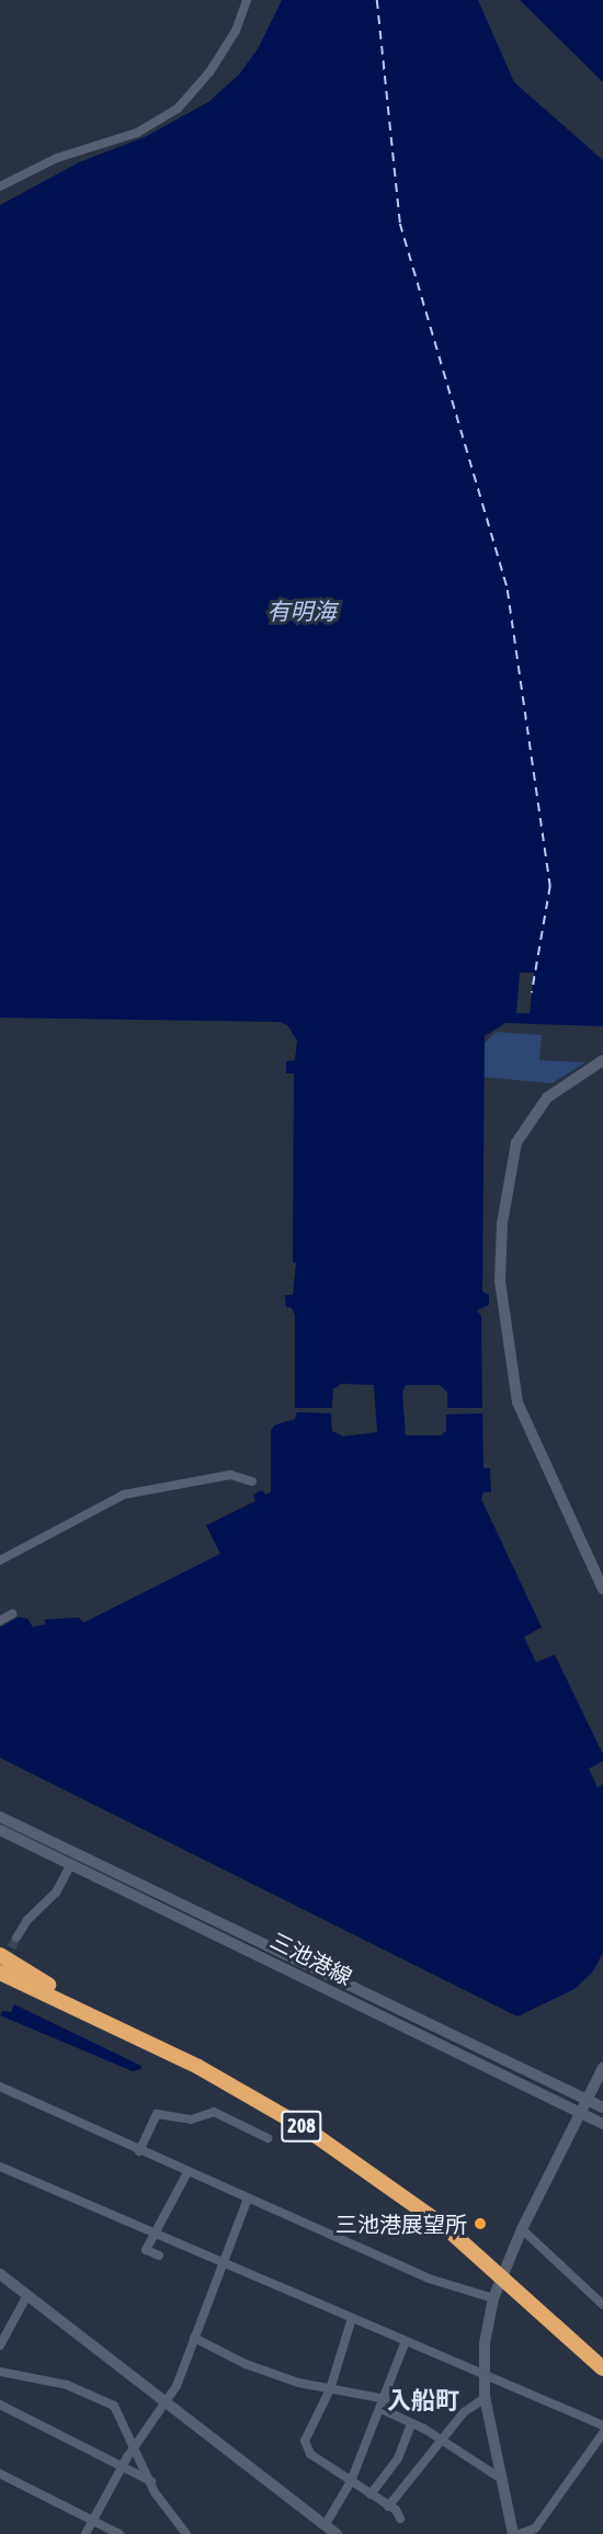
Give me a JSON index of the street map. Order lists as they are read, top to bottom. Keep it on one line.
{"streets":{"highway":["208"],"street":["三池港線"]},"districts":["入船町"],"water":["有明海"],"places":["三池港展望所"]}
